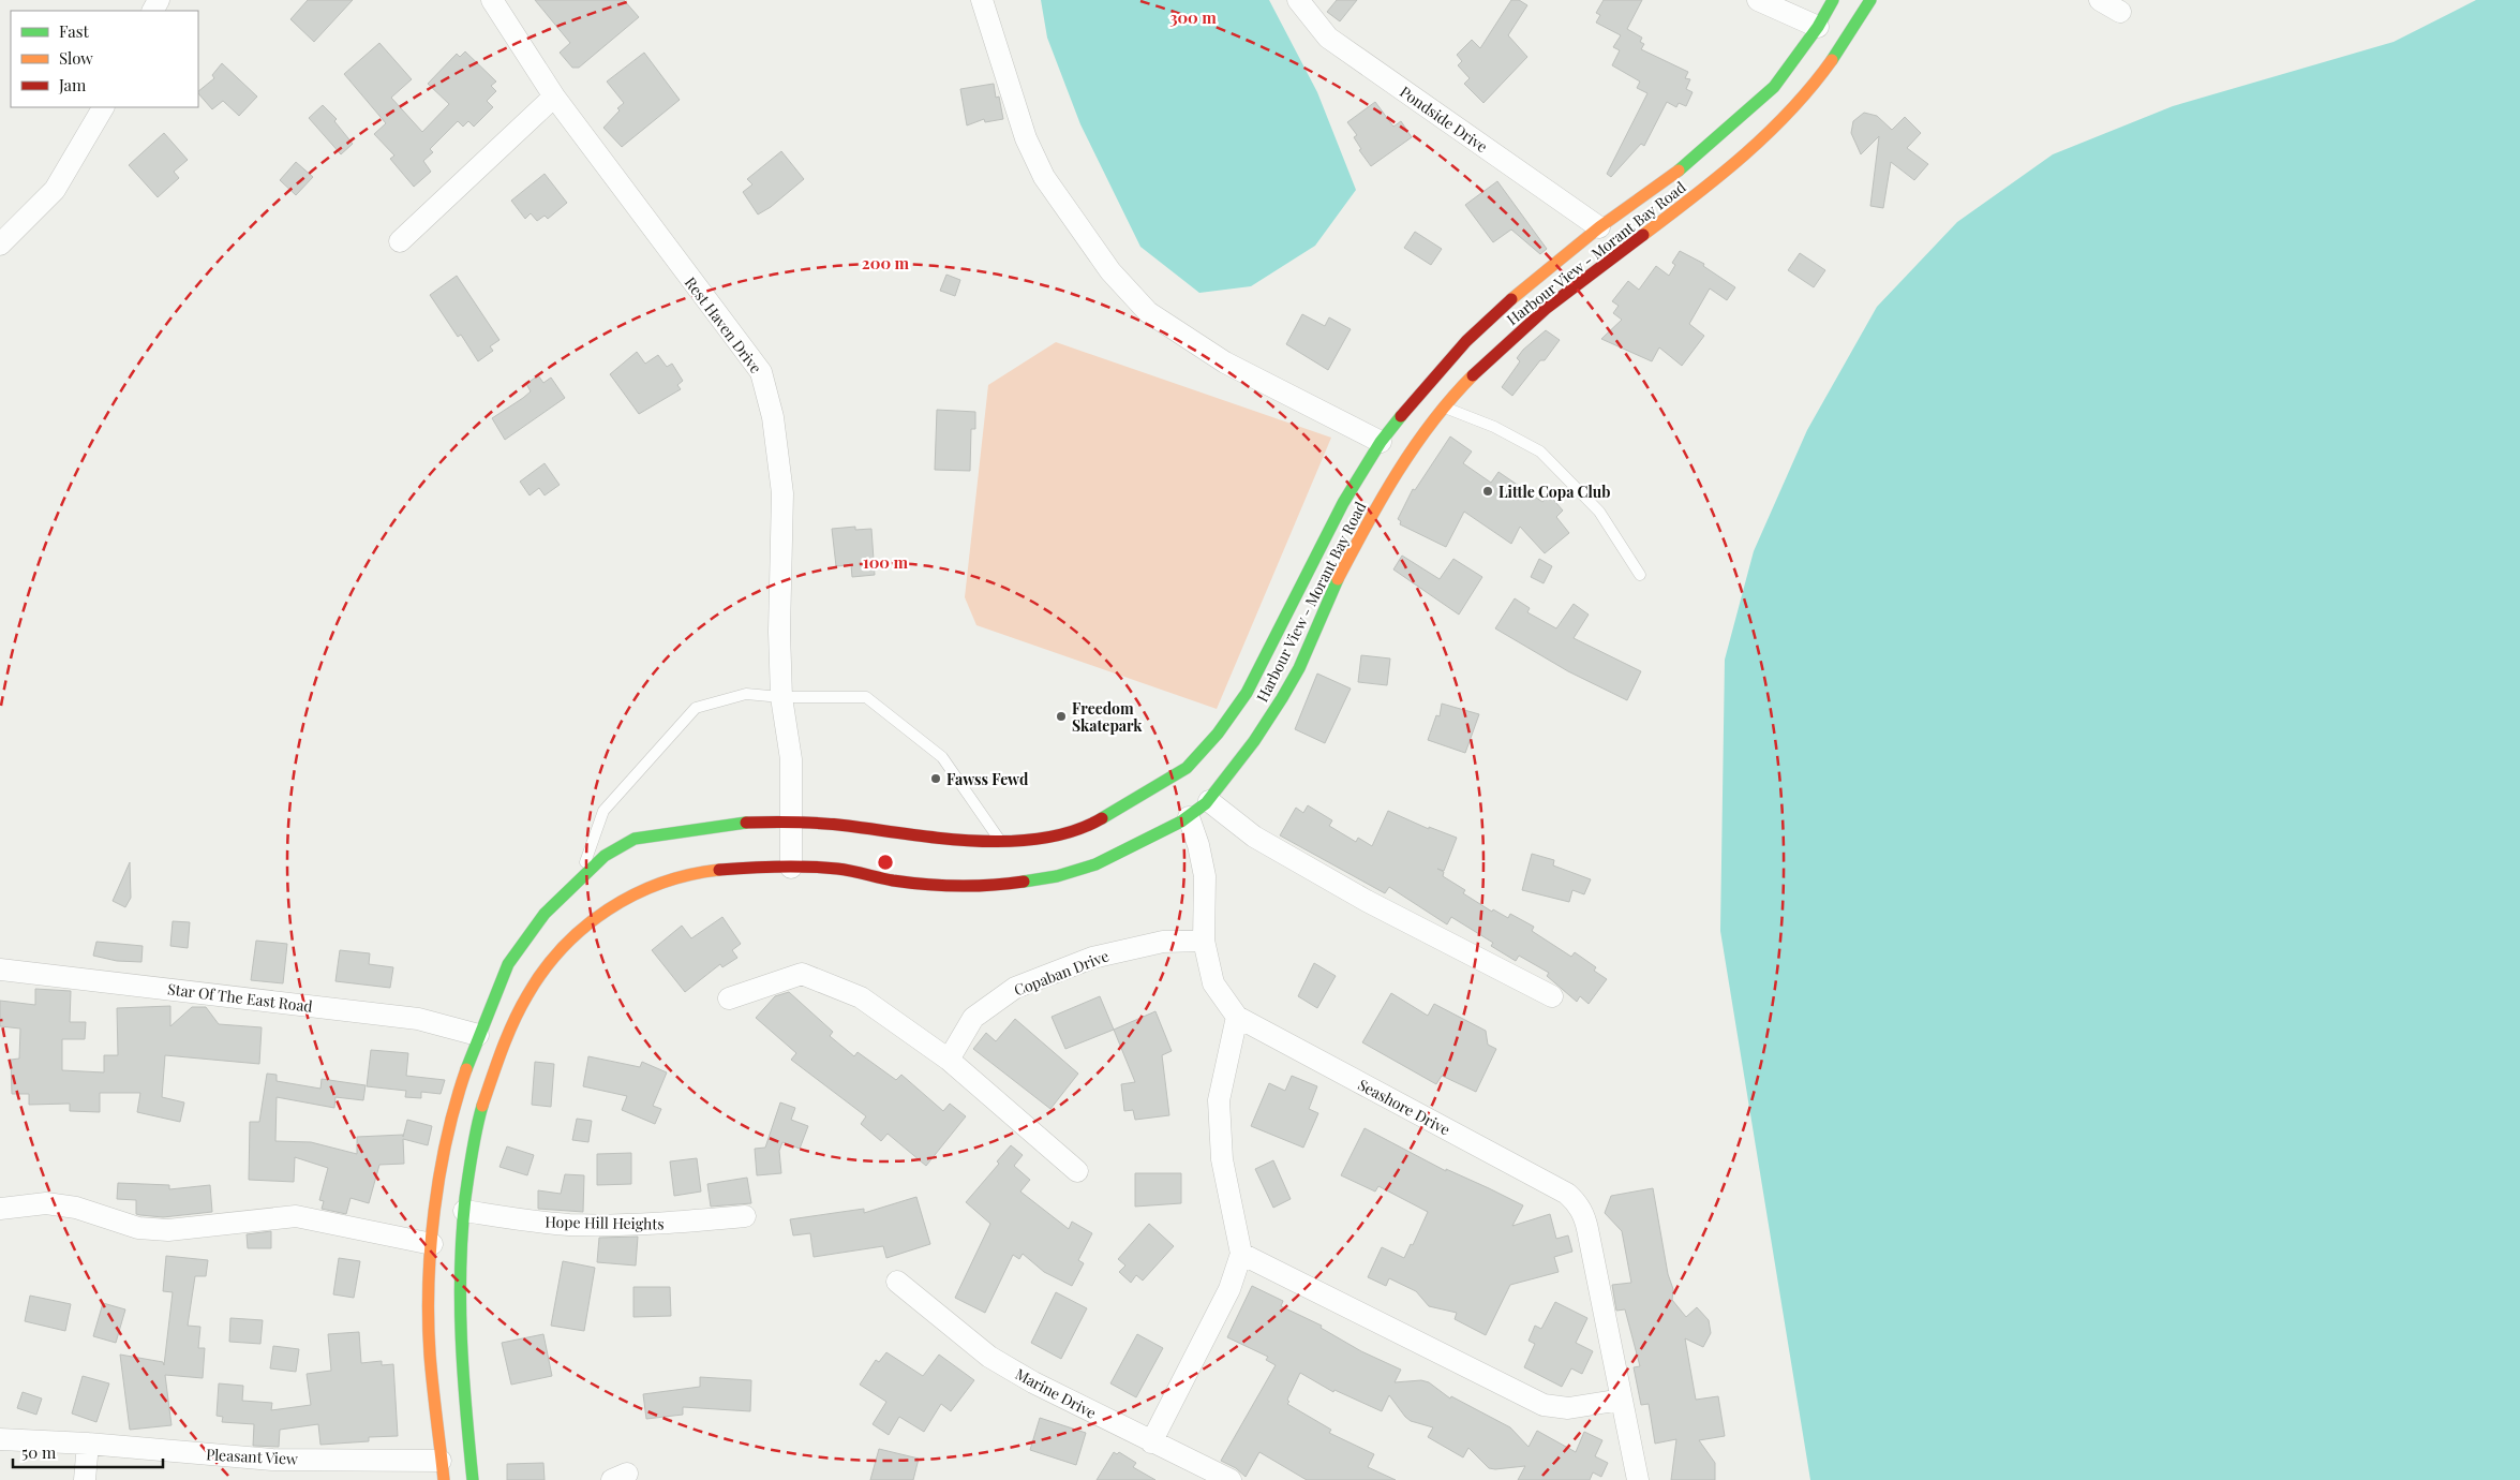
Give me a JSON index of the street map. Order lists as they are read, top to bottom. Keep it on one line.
{"streets":{"highway":["Harbour View - Morant Bay Road"],"street":["Pondside Drive","Rest Haven Drive","Copaban Drive","Star Of The East Road","Seashore Drive","Hope Hill Heights","Marine Drive","Pleasant View"]},"crossings":[["Pondside Drive","Harbour View - Morant Bay Road"],["Harbour View - Morant Bay Road","Rest Haven Drive"],["Harbour View - Morant Bay Road","Star Of The East Road"],["Harbour View - Morant Bay Road","Seashore Drive"],["Harbour View - Morant Bay Road","Hope Hill Heights"],["Harbour View - Morant Bay Road","Pleasant View"],["Copaban Drive","Seashore Drive"]],"places":["Little Copa Club","Freedom Skatepark","Fawss Fewd"],"legend":["Fast","Slow","Jam"],"scale_bar":"50 m","rings":["300 m","200 m","100 m"]}
